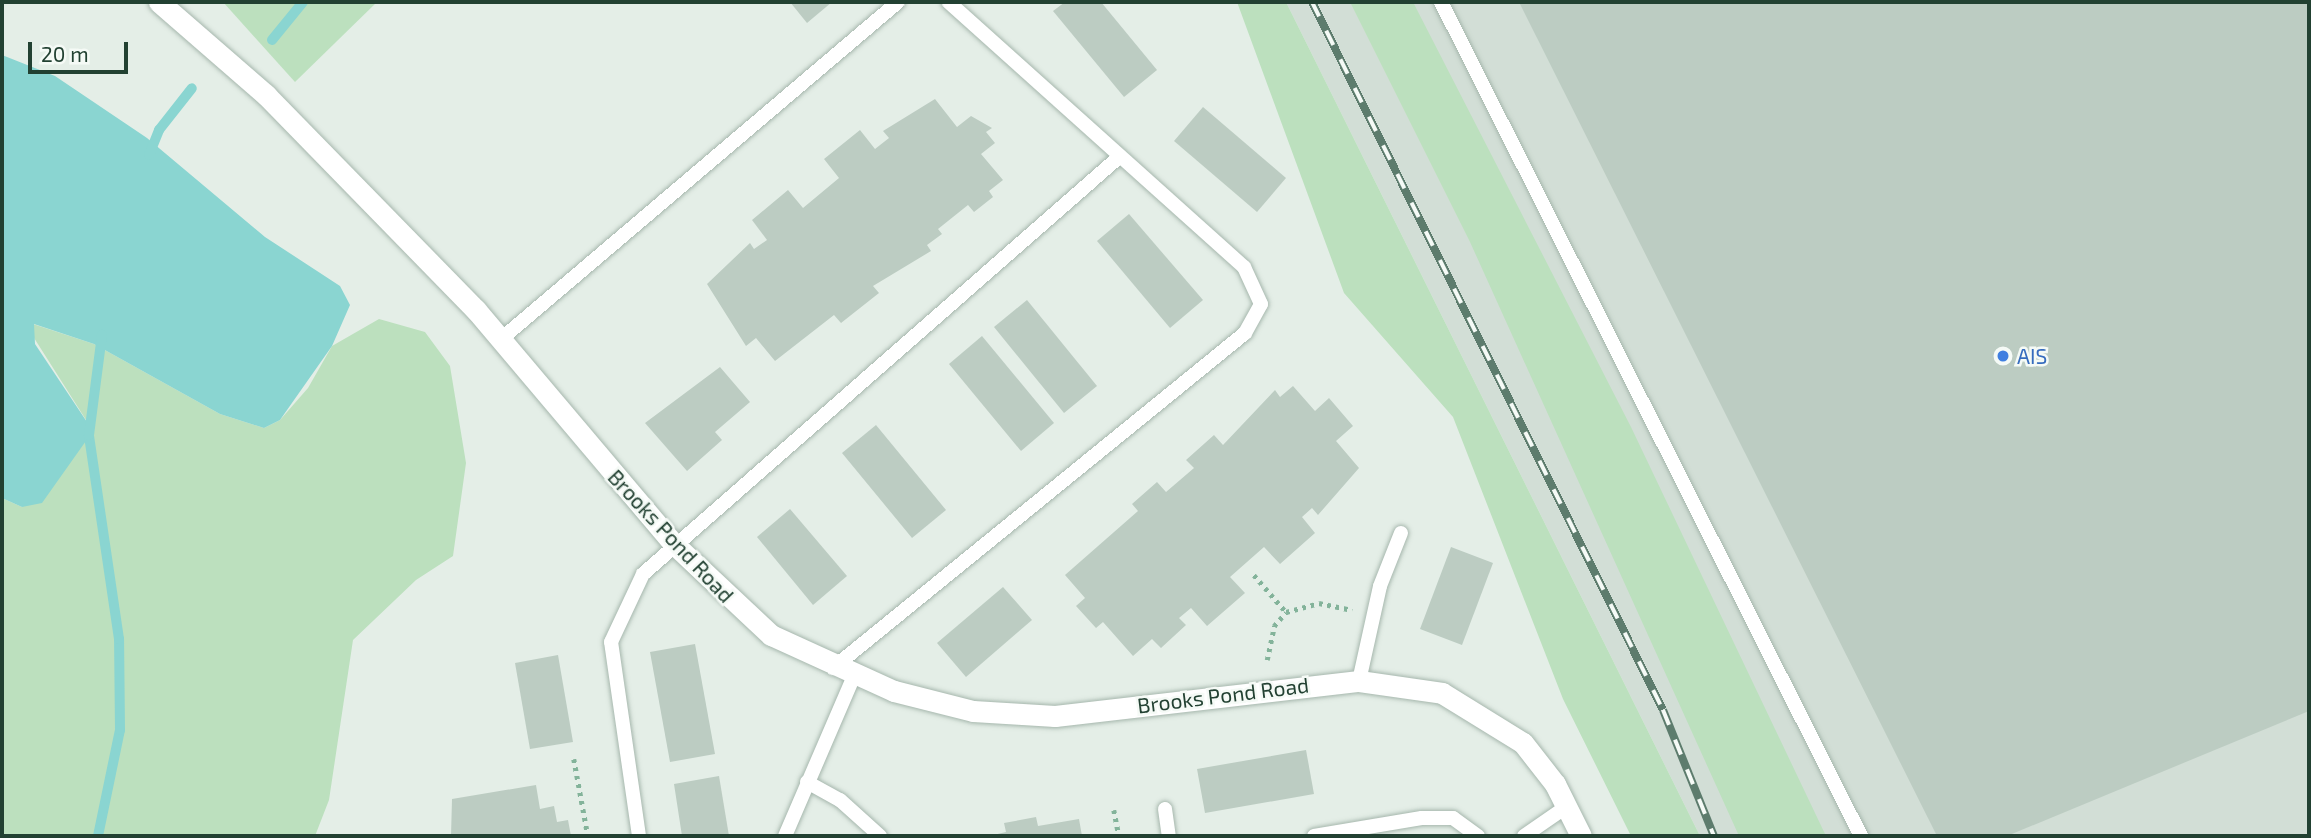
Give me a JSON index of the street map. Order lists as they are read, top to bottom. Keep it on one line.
{"streets":{"street":["Brooks Pond Road"]},"places":["AIS"],"scale_bar":"20 m"}
